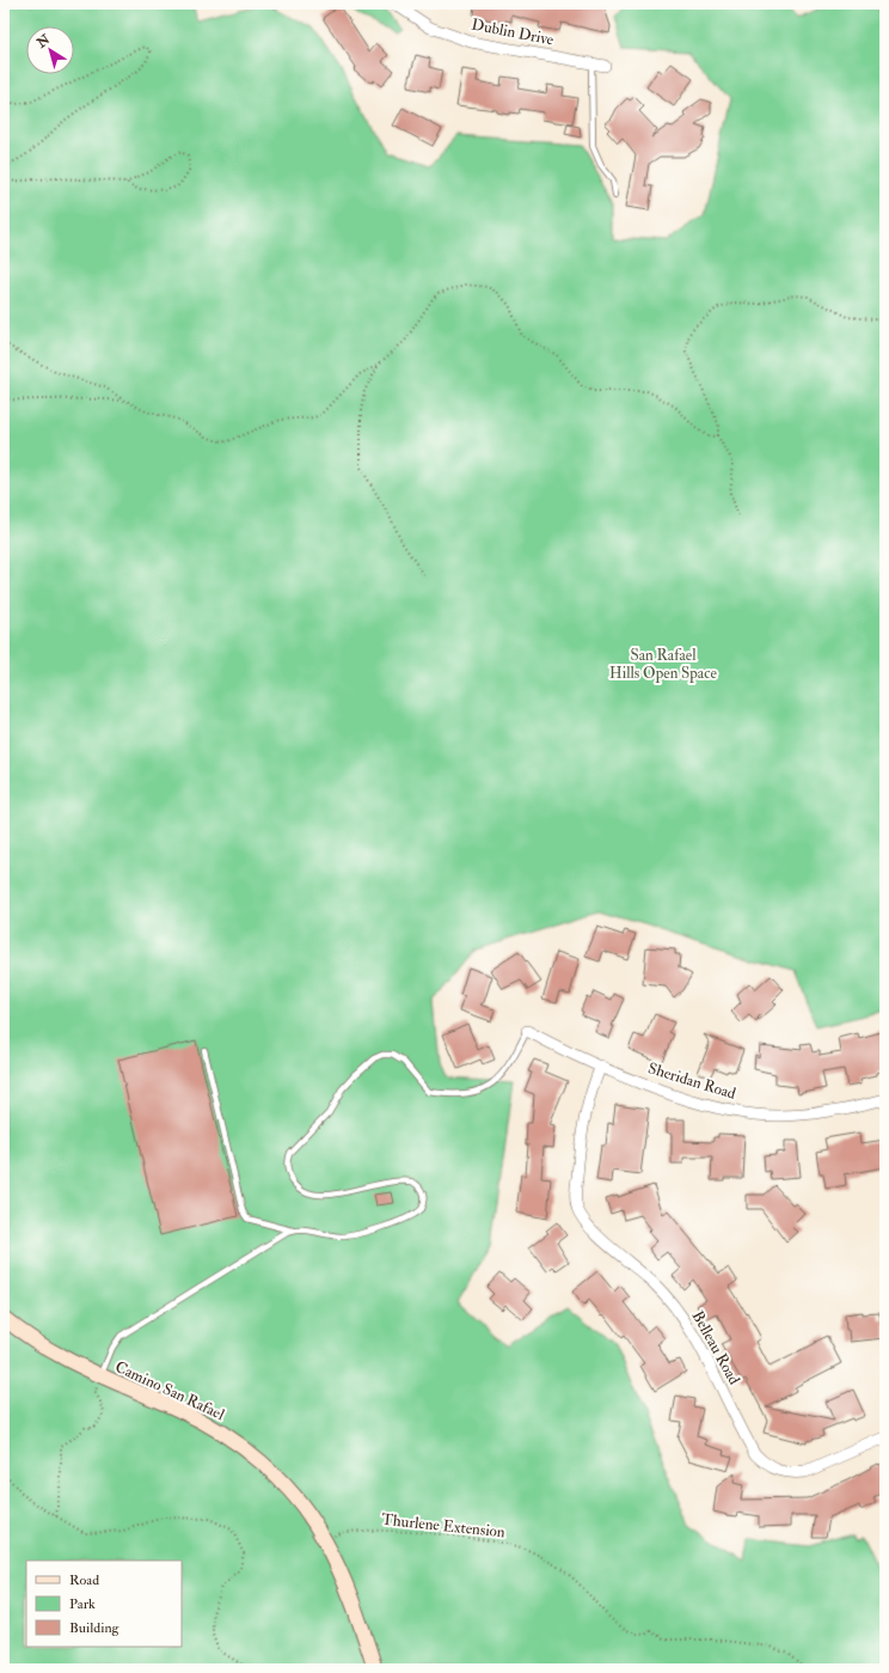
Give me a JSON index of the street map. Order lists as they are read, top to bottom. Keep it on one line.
{"streets":{"street":["Dublin Drive","Sheridan Road","Belleau Road","Camino San Rafael"],"path":["Thurlene Extension"]},"crossings":[["Sheridan Road","Belleau Road"],["Camino San Rafael","Thurlene Extension"]],"parks":["San Rafael Hills Open Space"],"legend":["Road","Park","Building"],"north":"top left"}
